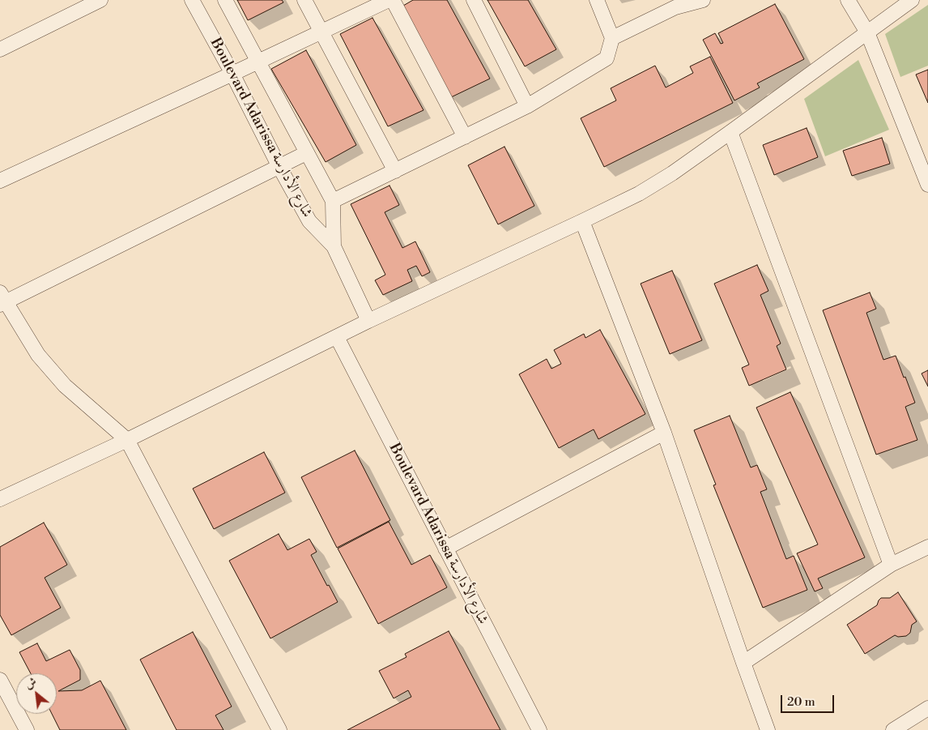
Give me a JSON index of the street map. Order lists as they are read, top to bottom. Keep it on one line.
{"streets":{"street":["Boulevard Adarissa شارع الأدارسة"]},"scale_bar":"20 m","north":"top left"}
